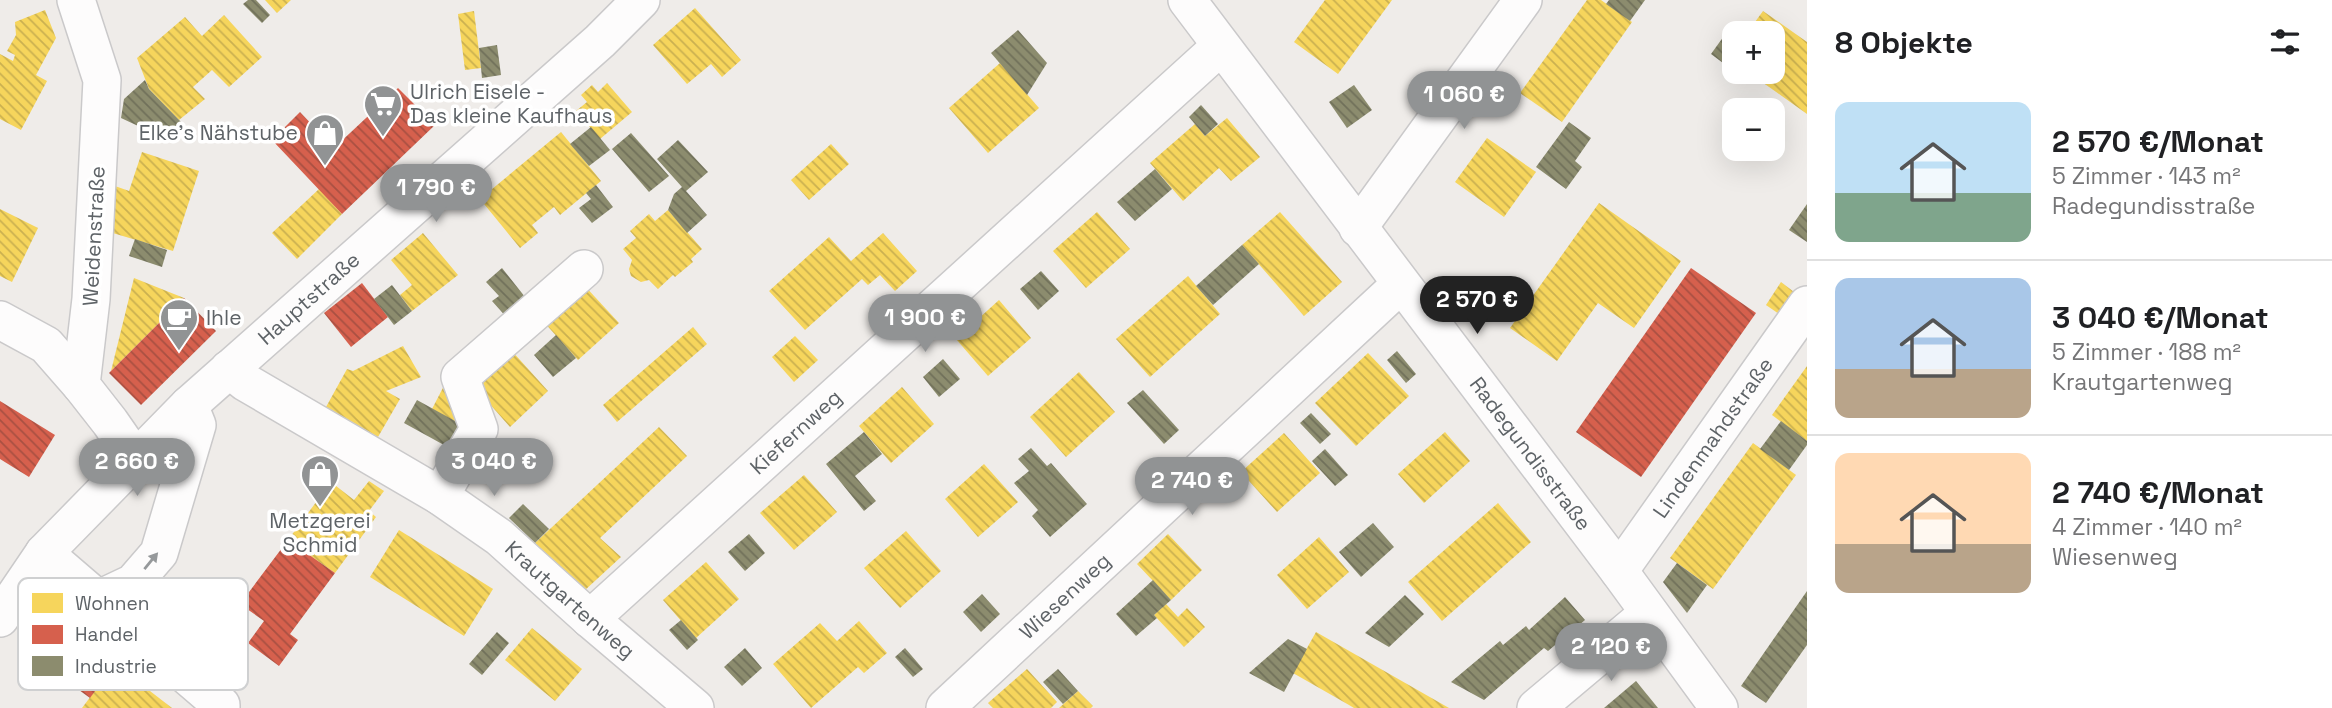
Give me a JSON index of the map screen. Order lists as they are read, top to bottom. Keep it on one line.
{"streets":{"street":["Weidenstraße","Hauptstraße","Kiefernweg","Lindenmahdstraße","Radegundisstraße","Wiesenweg","Krautgartenweg"]},"crossings":[["Hauptstraße","Krautgartenweg"],["Kiefernweg","Radegundisstraße"],["Kiefernweg","Krautgartenweg"],["Lindenmahdstraße","Radegundisstraße"],["Radegundisstraße","Wiesenweg"]],"places":{"supermarket":["Ulrich Eisele - Das kleine Kaufhaus"],"shop":["Elke's Nähstube","Metzgerei Schmid"],"cafe":["Ihle"]},"legend":["Wohnen","Handel","Industrie"],"page":{"heading":"8 Objekte","map_buttons":["+","−"],"price":["1 060 €","1 790 €","2 570 €","1 900 €","2 660 €","3 040 €","2 740 €","2 120 €"],"list":[{"name":"2 570 €/Monat","note":"5 Zimmer · 143 m² · Radegundisstraße"},{"name":"3 040 €/Monat","note":"5 Zimmer · 188 m² · Krautgartenweg"},{"name":"2 740 €/Monat","note":"4 Zimmer · 140 m² · Wiesenweg"}]}}
